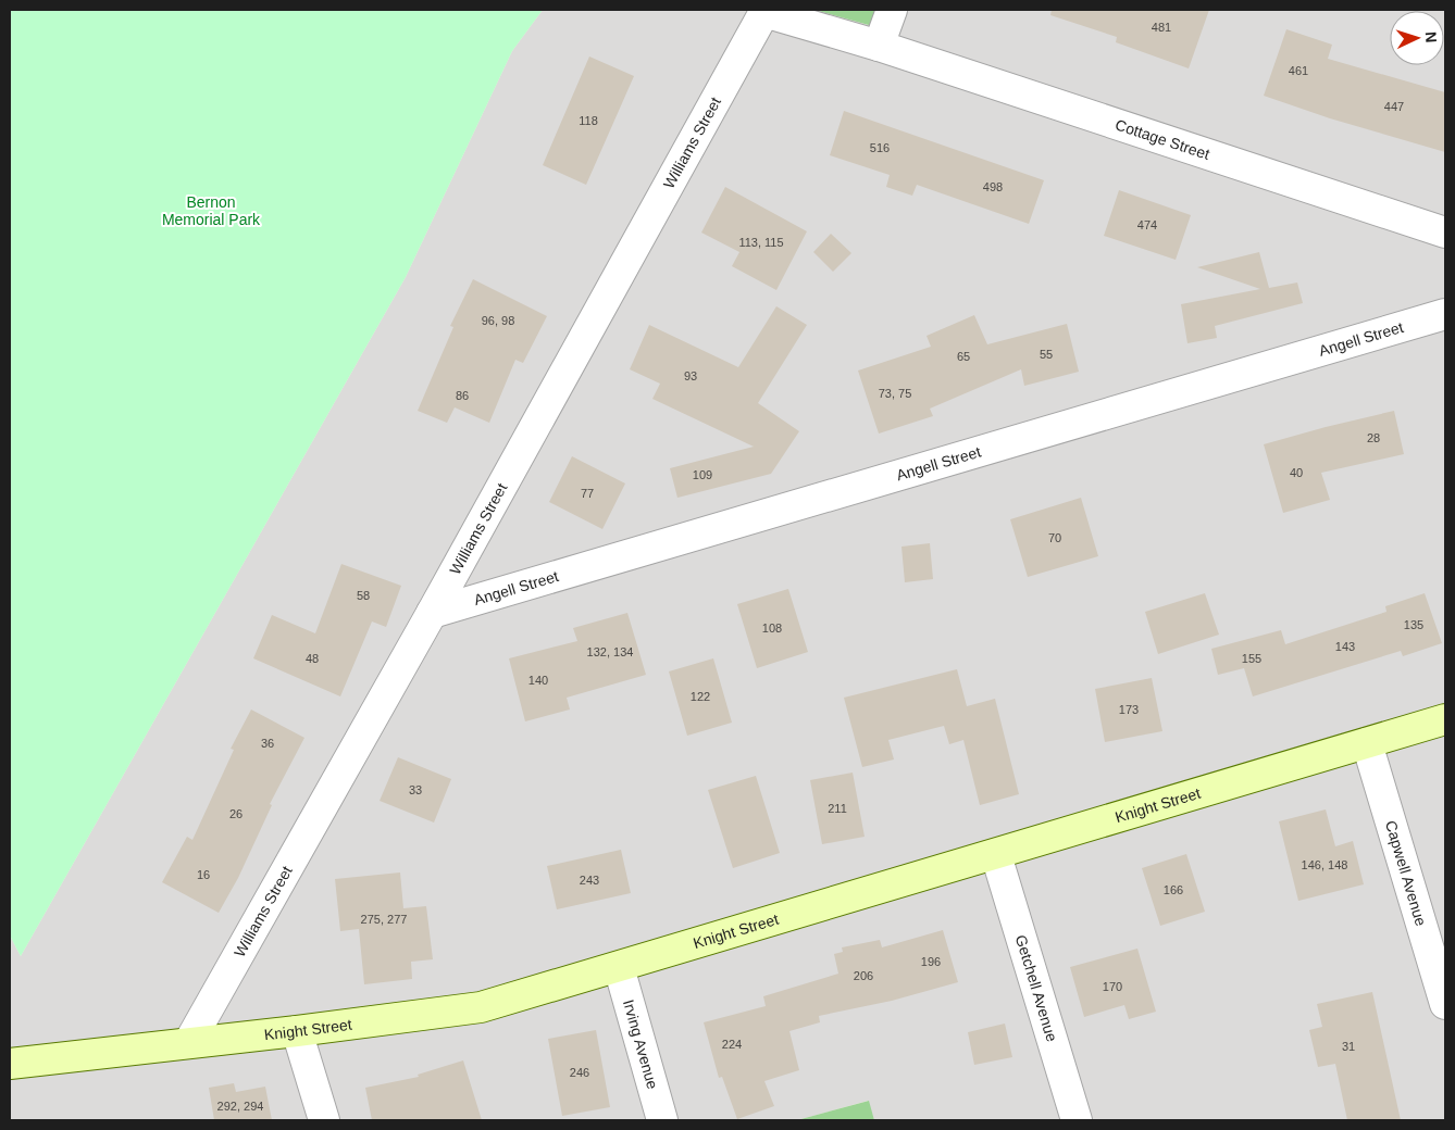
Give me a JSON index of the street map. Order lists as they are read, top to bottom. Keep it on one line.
{"streets":{"street":["Cottage Street","Williams Street","Angell Street","Knight Street","Capwell Avenue","Getchell Avenue","Irving Avenue"]},"crossings":[["Cottage Street","Williams Street"],["Williams Street","Angell Street"],["Williams Street","Knight Street"],["Knight Street","Capwell Avenue"],["Knight Street","Getchell Avenue"],["Knight Street","Irving Avenue"]],"parks":["Bernon Memorial Park"],"house_numbers":["481","461","447","118","516","498","474","113, 115","96, 98","55","65","93","73, 75","86","28","40","109","77","70","58","135","108","143","132, 134","48","155","140","122","173","36","33","211","26","146, 148","16","243","166","275, 277","196","206","170","224","31","246","292, 294"],"north":"right"}
